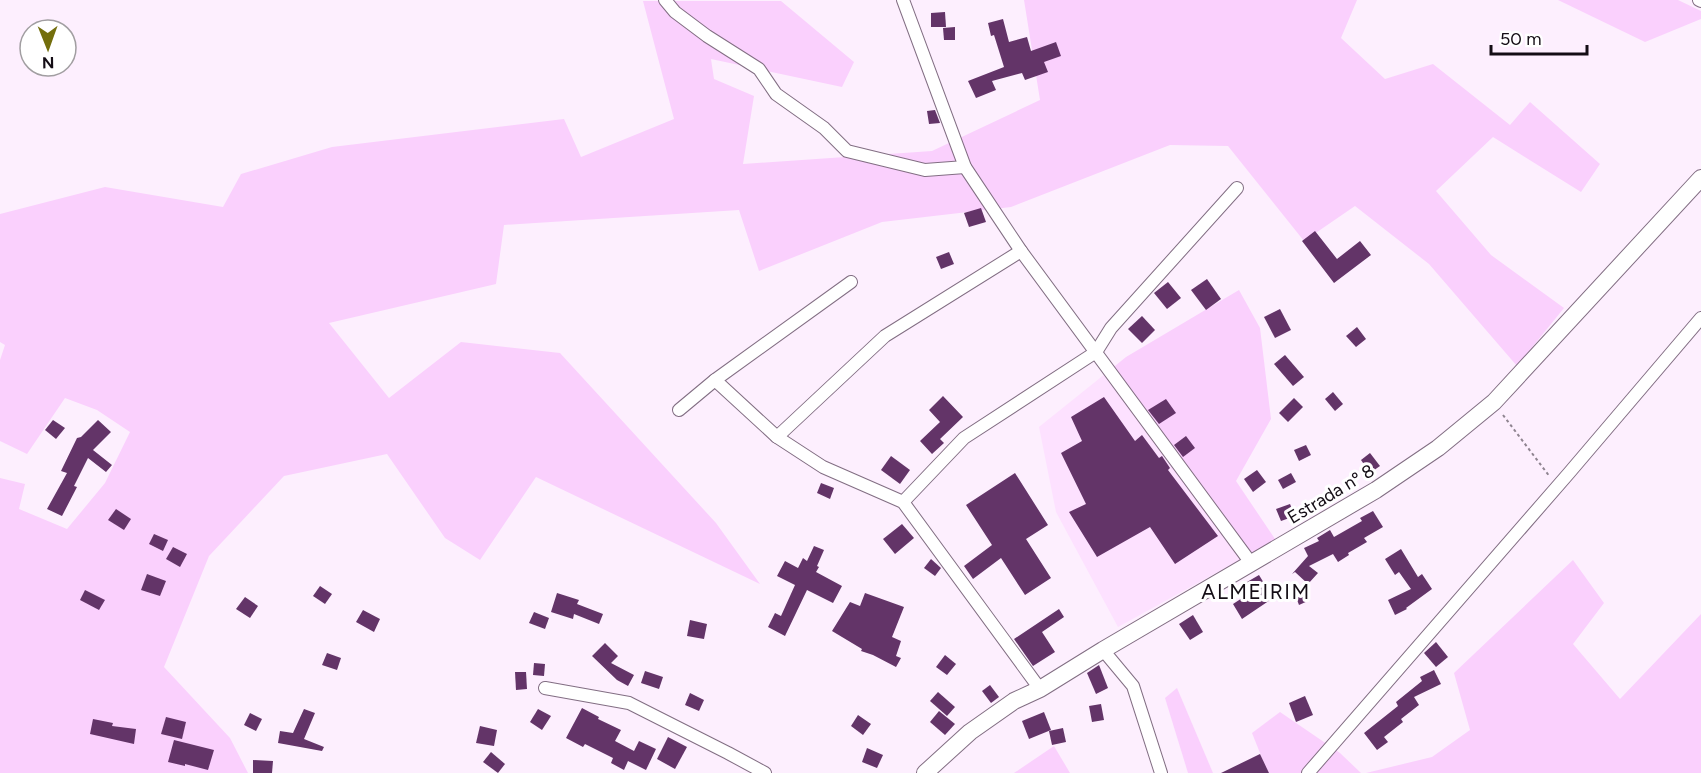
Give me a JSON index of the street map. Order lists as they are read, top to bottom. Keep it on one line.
{"streets":{"main road":["Estrada nº 8"]},"districts":["ALMEIRIM"],"scale_bar":"50 m","north":"bottom"}
